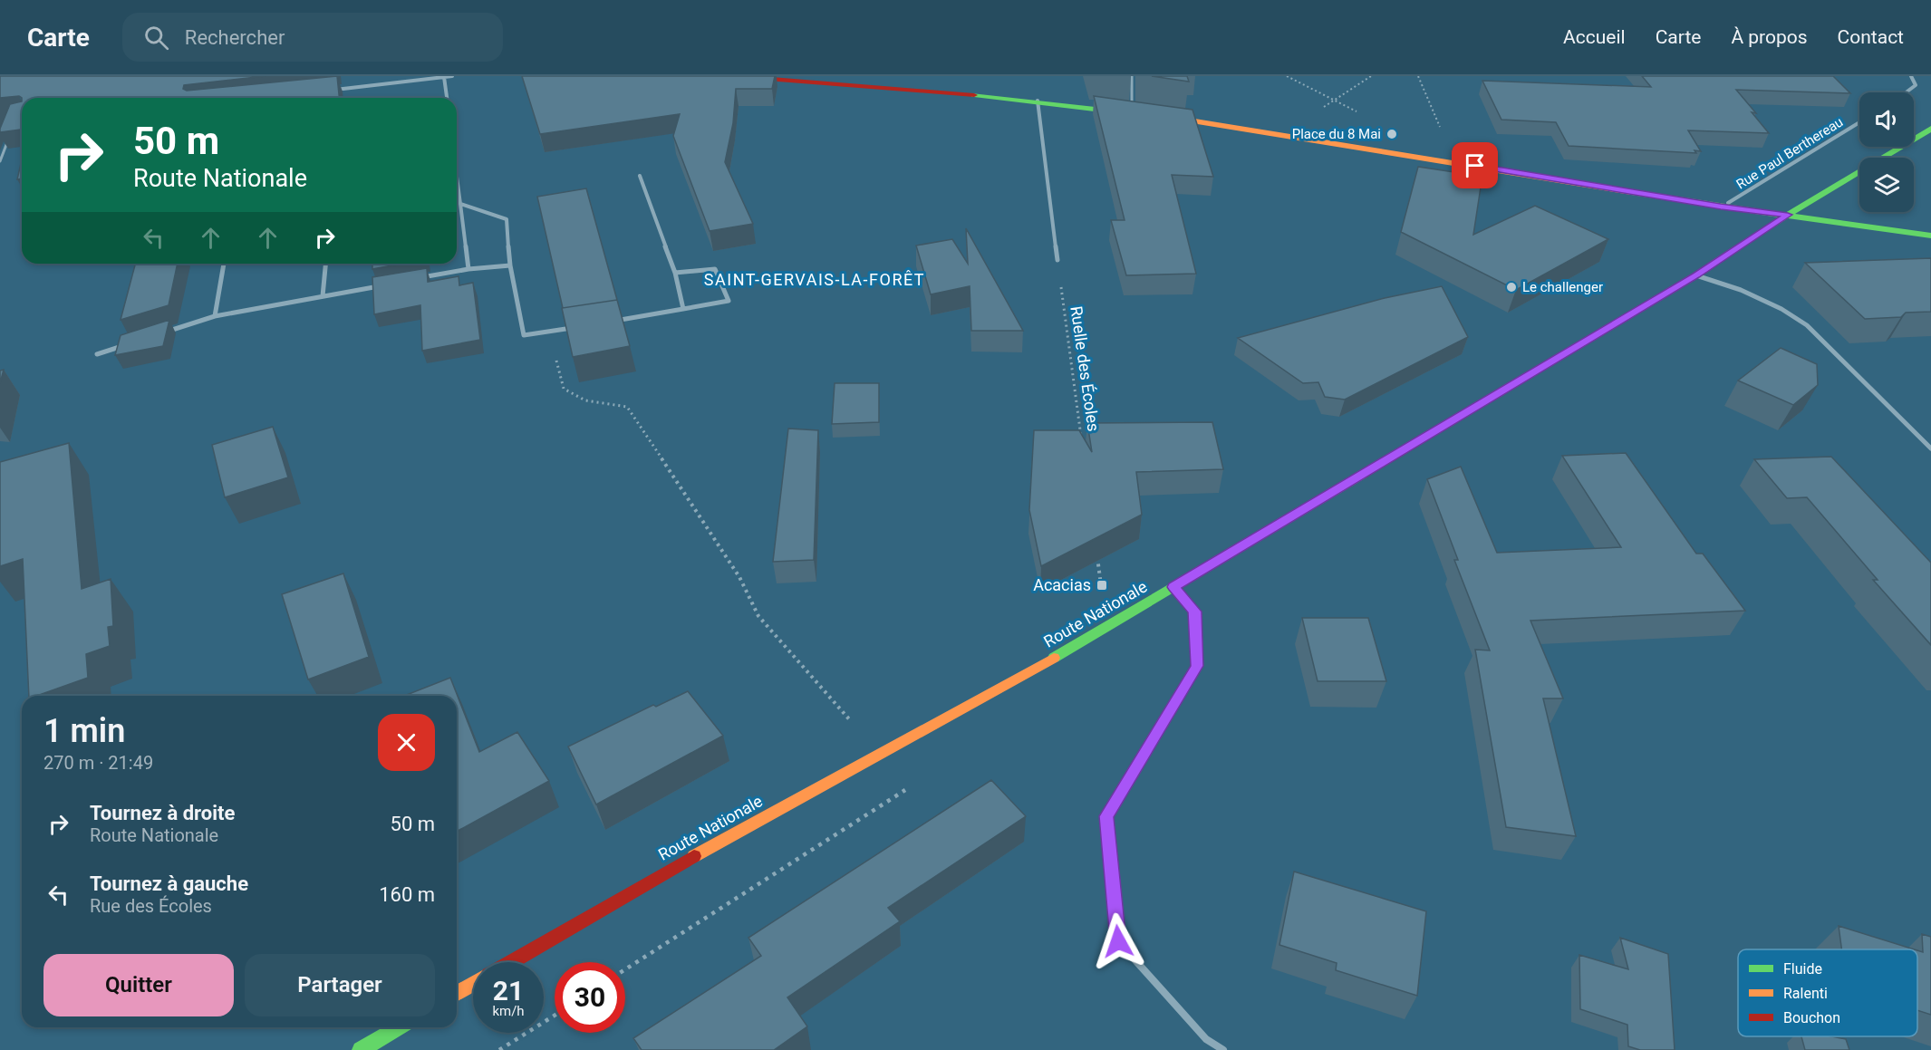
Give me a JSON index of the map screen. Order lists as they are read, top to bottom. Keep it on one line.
{"streets":{"main road":["Route Nationale"],"street":["Rue Paul Berthereau"],"path":["Ruelle des Écoles"]},"districts":["SAINT-GERVAIS-LA-FORÊT"],"places":{"other":["Place du 8 Mai","Le challenger"],"transit":["Acacias"]},"legend":["Fluide","Ralenti","Bouchon"],"page":{"header":"Carte","search":"Rechercher","nav":["Accueil","Carte","À propos","Contact"],"turn":["50 m","Route Nationale"],"heading":["1 min","270 m · 21:49"],"list":[{"name":"Tournez à droite","note":"Route Nationale","value":"50 m"},{"name":"Tournez à gauche","note":"Rue des Écoles","value":"160 m"}],"buttons":["Quitter","Partager"],"speed":"21 km/h","limit":"30"}}
